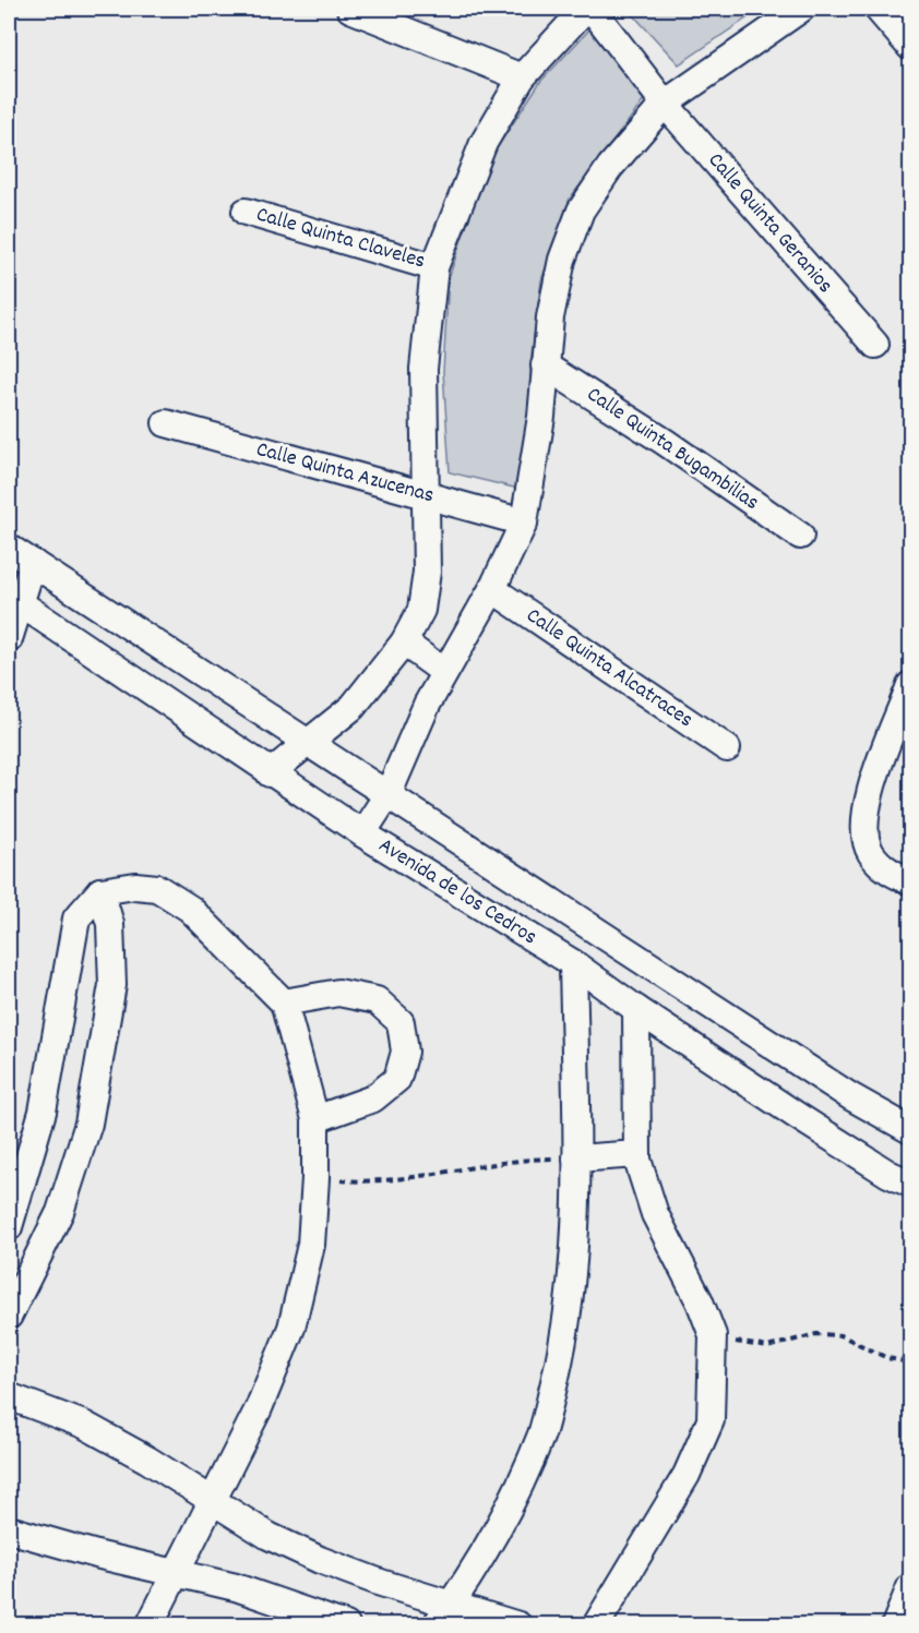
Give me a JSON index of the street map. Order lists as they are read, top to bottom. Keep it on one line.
{"streets":{"street":["Calle Quinta Geranios","Calle Quinta Claveles","Calle Quinta Bugambilias","Calle Quinta Azucenas","Calle Quinta Alcatraces","Avenida de los Cedros"]}}
